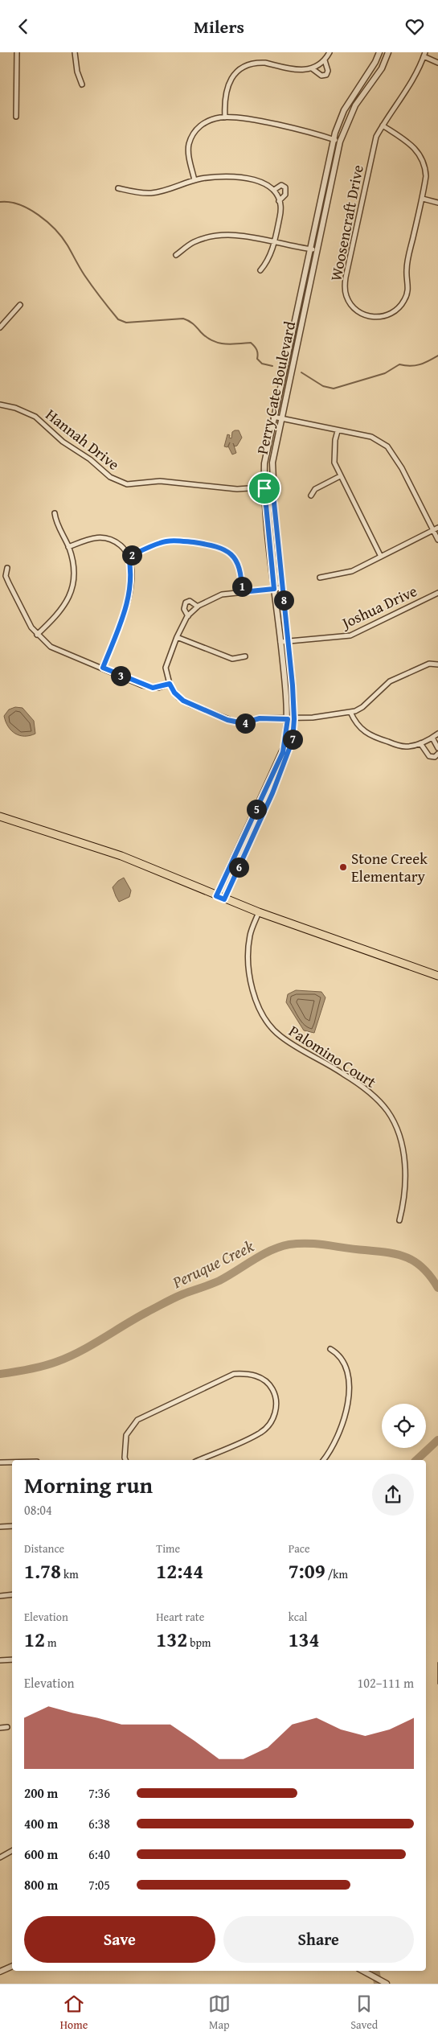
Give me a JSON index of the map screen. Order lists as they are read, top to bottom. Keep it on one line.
{"streets":{"street":["Woosencraft Drive","Perry Cate Boulevard","Hannah Drive","Joshua Drive","Palomino Court"]},"crossings":[["Perry Cate Boulevard","Hannah Drive"],["Perry Cate Boulevard","Joshua Drive"]],"water":["Peruque Creek"],"places":["Stone Creek Elementary"],"page":{"header":"Milers","pins":["2","1","8","3","4","7","5","6"],"heading":["Morning run","08:04"],"stats":[["Distance","1.78 km"],["Time","12:44"],["Pace","7:09 /km"],["Elevation","12 m"],["Heart rate","132 bpm"],["kcal","134"]],"chart":["Elevation","102–111 m"],"list":[{"name":"200 m","note":"7:36"},{"name":"400 m","note":"6:38"},{"name":"600 m","note":"6:40"},{"name":"800 m","note":"7:05"}],"buttons":["Save","Share"],"tabs":["Home","Map","Saved"]}}
